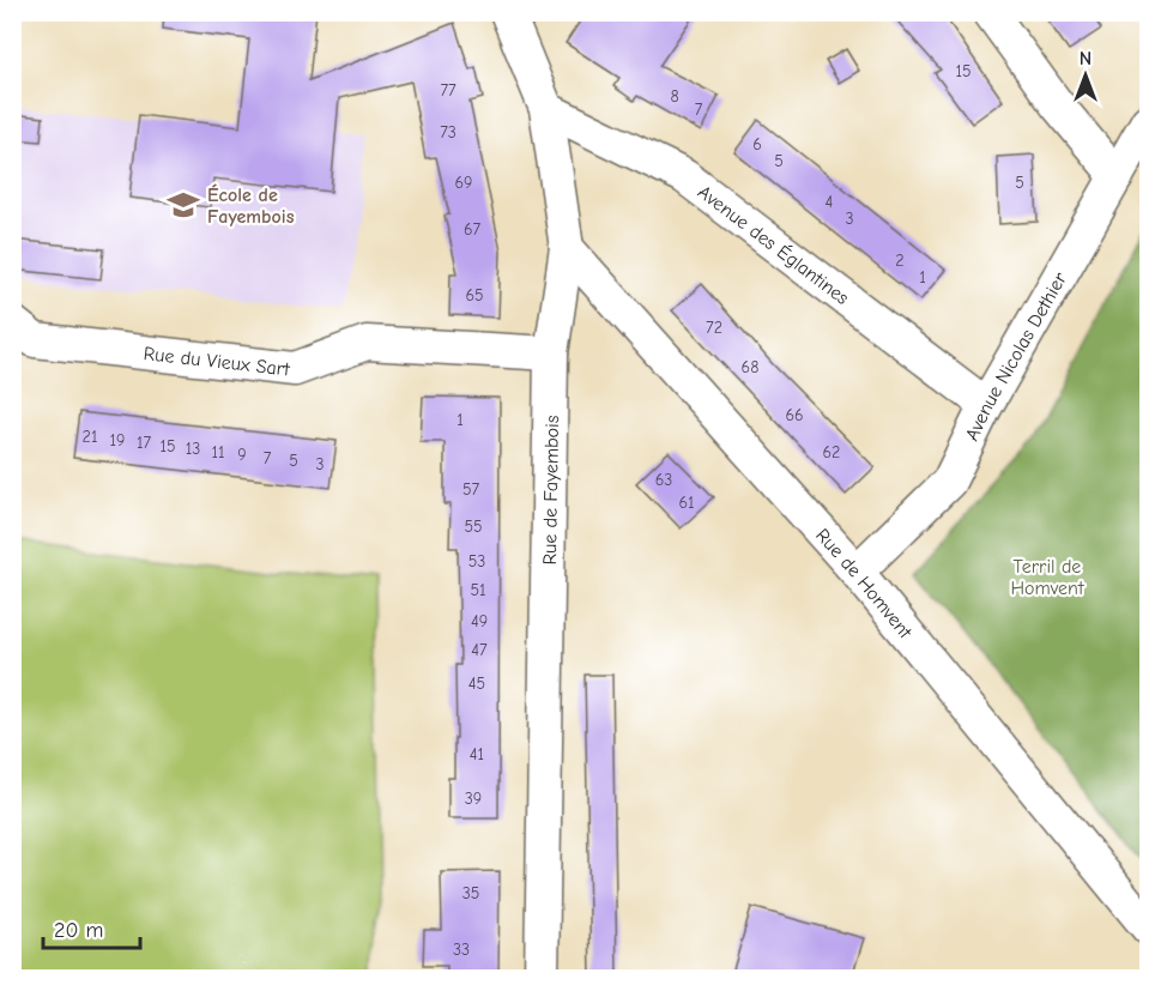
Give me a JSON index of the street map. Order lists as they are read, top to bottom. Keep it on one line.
{"streets":{"street":["Avenue des Églantines","Avenue Nicolas Dethier","Rue du Vieux Sart","Rue de Fayembois","Rue de Homvent"]},"crossings":[["Avenue des Églantines","Avenue Nicolas Dethier"],["Avenue des Églantines","Rue de Fayembois"],["Avenue Nicolas Dethier","Rue de Homvent"],["Rue du Vieux Sart","Rue de Fayembois"],["Rue de Fayembois","Rue de Homvent"]],"parks":["Terril de Homvent"],"places":{"school or university":["École de Fayembois"]},"house_numbers":["15","77","8","7","73","6","5","69","5","4","3","67","2","1","65","72","68","66","1","21","19","17","15","13","11","62","9","7","5","3","63","57","61","55","53","51","49","47","45","41","39","35","33"],"scale_bar":"20 m","north":"top"}
